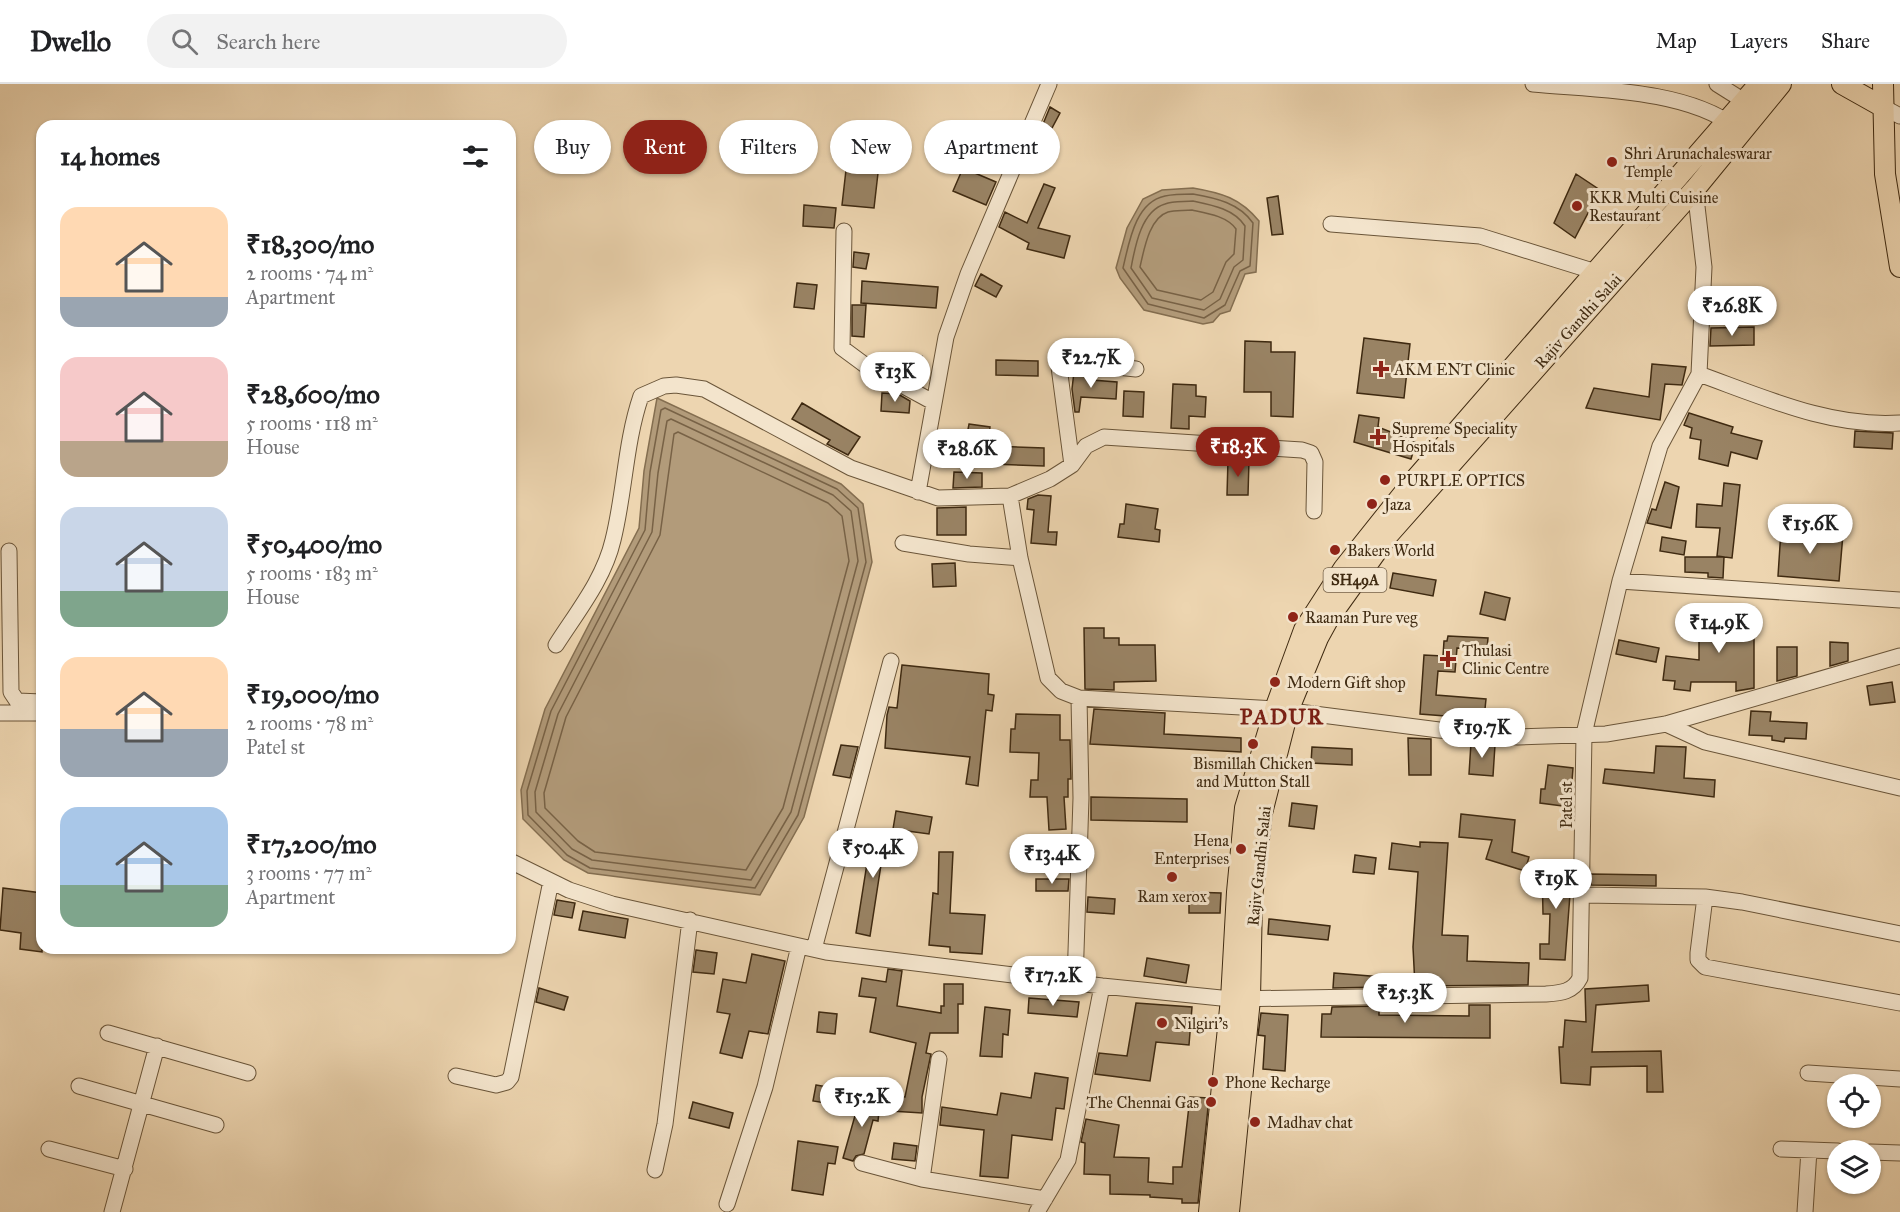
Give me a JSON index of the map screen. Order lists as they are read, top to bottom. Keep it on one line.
{"streets":{"main road":["Rajiv Gandhi Salai","SH49A"],"street":["Patel st"]},"crossings":[["Rajiv Gandhi Salai","Patel st"]],"districts":["PADUR"],"places":{"other":["Shri Arunachaleswarar Temple","KKR Multi Cuisine Restaurant","PURPLE OPTICS","Jaza","Bakers World","Raaman Pure veg","Modern Gift shop","Bismillah Chicken and Mutton Stall","Hena Enterprises","Ram xerox","Nilgiri's","Phone Recharge","The Chennai Gas","Madhav chat"],"health":["AKM ENT Clinic","Supreme Speciality Hospitals","Thulasi Clinic Centre"]},"page":{"header":"Dwello","search":"Search here","nav":["Map","Layers","Share"],"chip":["Buy","Rent","Filters","New","Apartment"],"heading":"14 homes","list":[{"name":"₹18,300/mo","note":"2 rooms · 74 m² · Apartment"},{"name":"₹28,600/mo","note":"5 rooms · 118 m² · House"},{"name":"₹50,400/mo","note":"5 rooms · 183 m² · House"},{"name":"₹19,000/mo","note":"2 rooms · 78 m² · Patel st"},{"name":"₹17,200/mo","note":"3 rooms · 77 m² · Apartment"}],"price":["₹26.8K","₹22.7K","₹13K","₹18.3K","₹28.6K","₹15.6K","₹14.9K","₹19.7K","₹50.4K","₹13.4K","₹19K","₹17.2K","₹25.3K","₹15.2K"]}}
